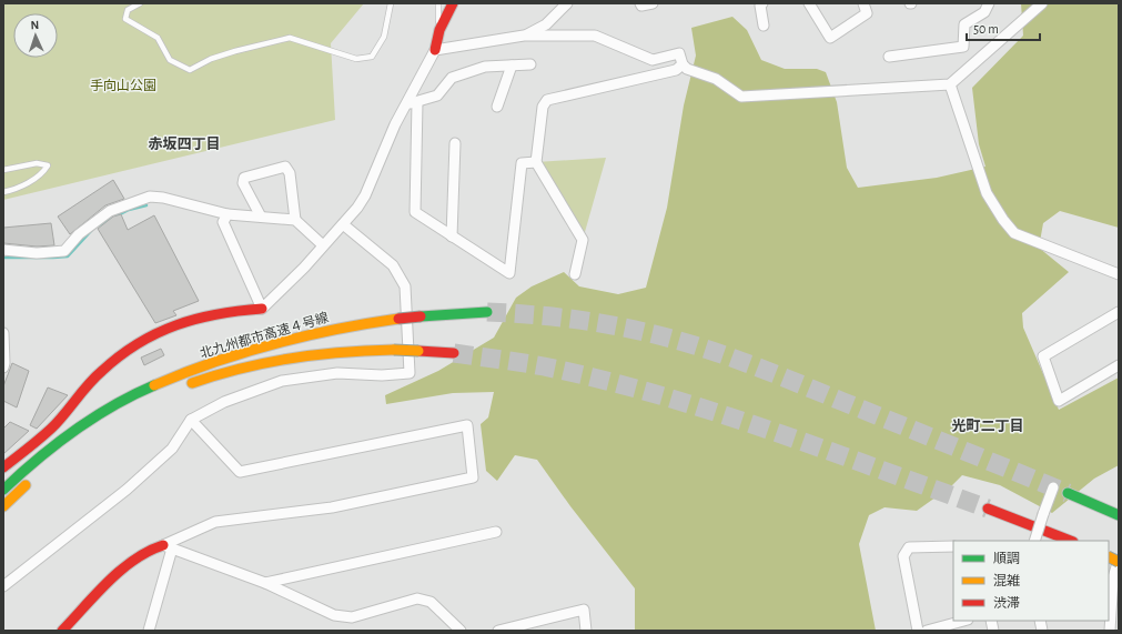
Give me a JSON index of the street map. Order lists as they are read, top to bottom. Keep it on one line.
{"streets":{"main road":["北九州都市高速４号線"]},"districts":["赤坂四丁目","光町二丁目"],"parks":["手向山公園"],"legend":["順調","混雑","渋滞"],"scale_bar":"50 m","north":"top"}
